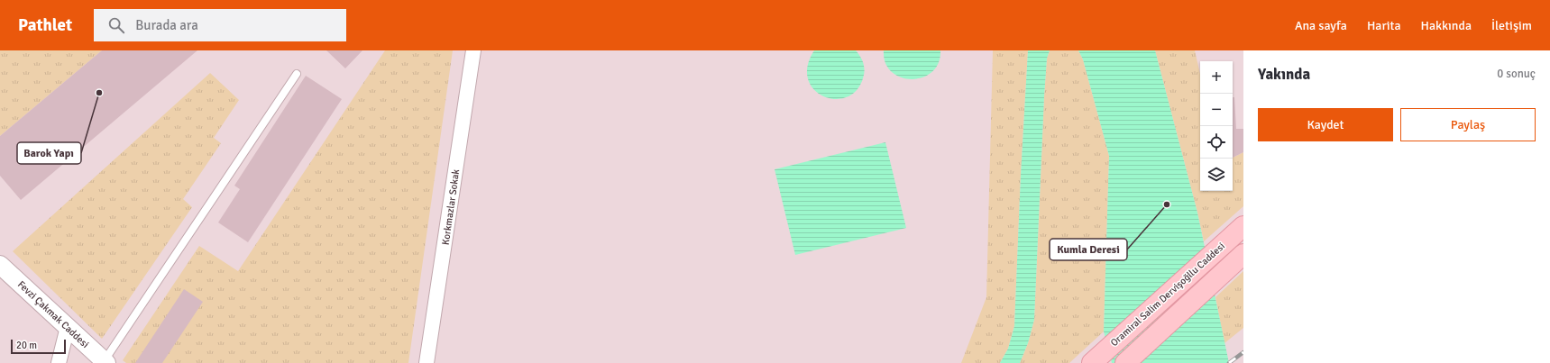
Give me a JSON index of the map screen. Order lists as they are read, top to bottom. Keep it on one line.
{"streets":{"main road":["Oramiral Salim Dervişoğllu Caddesi"],"street":["Korkmazlar Sokak","Fevzi Çakmak Caddesi"]},"places":["Barok Yapı","Kumla Deresi"],"scale_bar":"20 m","page":{"header":"Pathlet","search":"Burada ara","nav":["Ana sayfa","Harita","Hakkında","İletişim"],"heading":["Yakında","0 sonuç"],"map_buttons":["+","−"],"buttons":["Kaydet","Paylaş"],"scale":"20 m"}}
